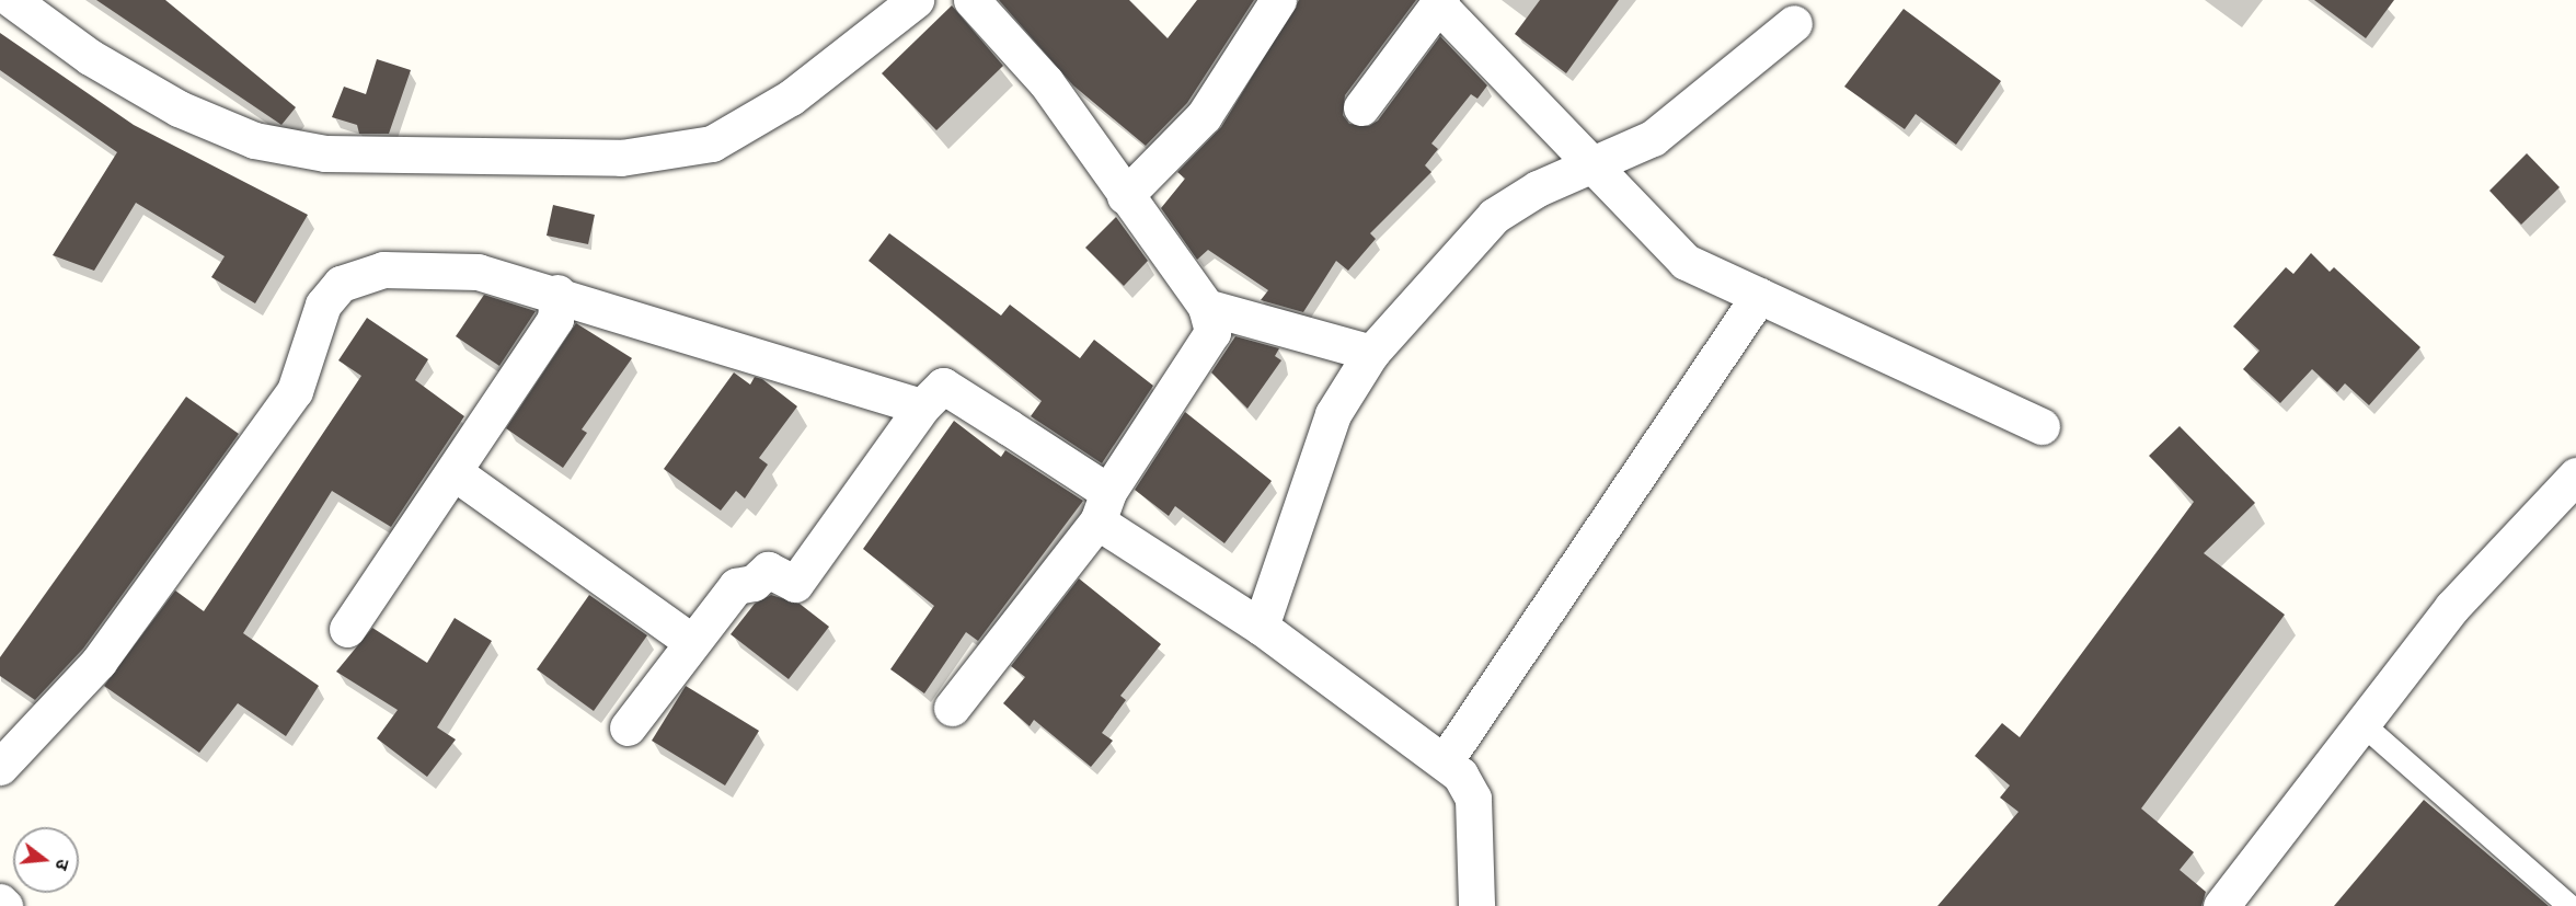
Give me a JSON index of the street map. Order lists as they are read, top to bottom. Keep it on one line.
{"north":"right"}
